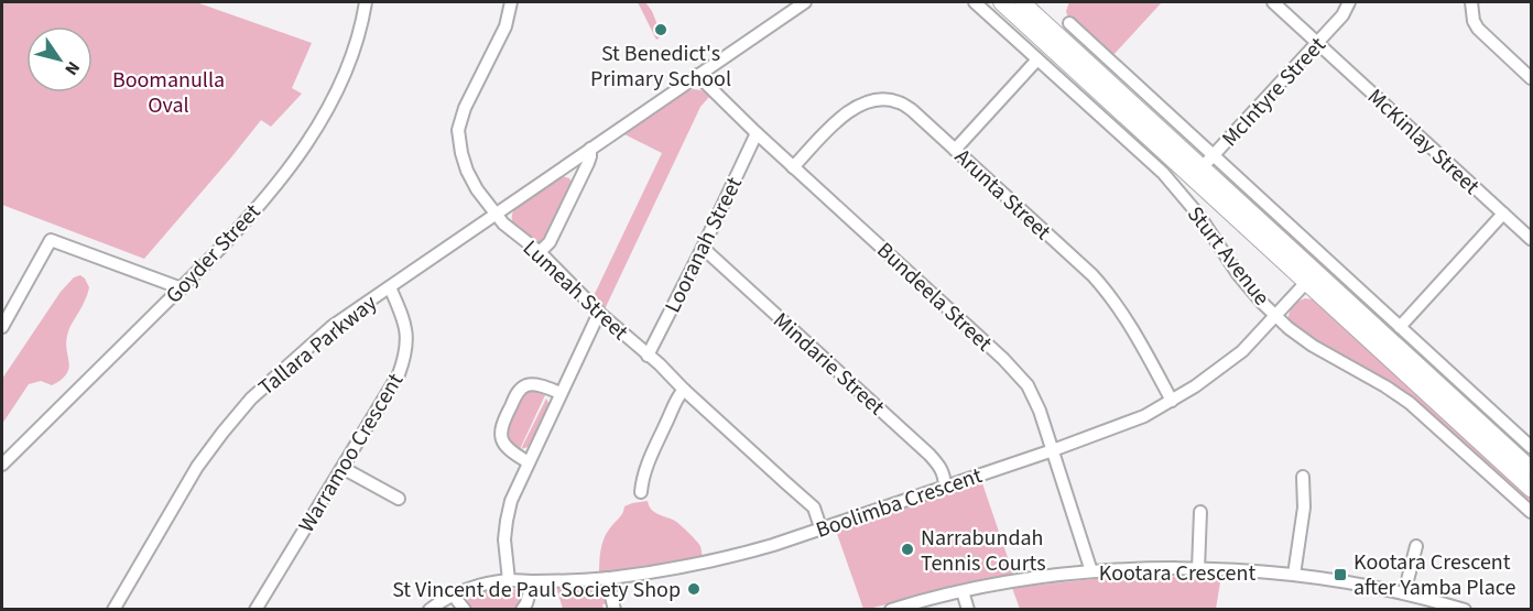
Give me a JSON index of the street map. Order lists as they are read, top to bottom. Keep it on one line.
{"streets":{"main road":["Sturt Avenue"],"street":["McIntyre Street","McKinlay Street","Arunta Street","Looranah Street","Goyder Street","Lumeah Street","Bundeela Street","Tallara Parkway","Mindarie Street","Warramoo Crescent","Boolimba Crescent","Kootara Crescent"]},"crossings":[["McIntyre Street","McKinlay Street"],["McIntyre Street","Sturt Avenue"],["Arunta Street","Bundeela Street"],["Arunta Street","Boolimba Crescent"],["Looranah Street","Lumeah Street"],["Looranah Street","Bundeela Street"],["Looranah Street","Mindarie Street"],["Sturt Avenue","Boolimba Crescent"],["Lumeah Street","Tallara Parkway"],["Lumeah Street","Boolimba Crescent"],["Bundeela Street","Tallara Parkway"],["Bundeela Street","Boolimba Crescent"],["Bundeela Street","Kootara Crescent"],["Tallara Parkway","Warramoo Crescent"],["Mindarie Street","Boolimba Crescent"]],"parks":["Boomanulla Oval"],"places":{"other":["St Benedict's Primary School","Narrabundah Tennis Courts","St Vincent de Paul Society Shop"],"transit":["Kootara Crescent after Yamba Place"]},"north":"bottom right"}
